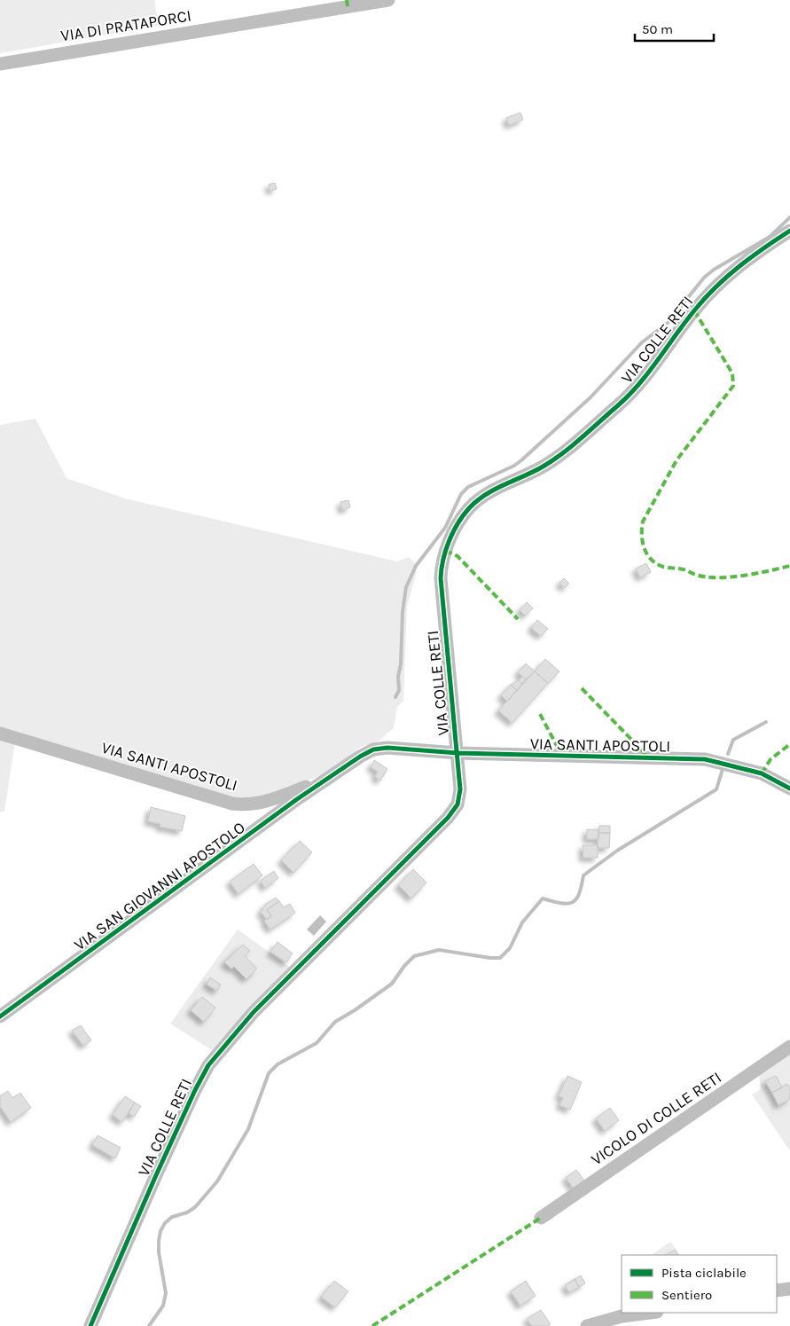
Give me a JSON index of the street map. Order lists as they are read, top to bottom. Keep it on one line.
{"streets":{"street":["VIA DI PRATAPORCI","VIA COLLE RETI","VIA SANTI APOSTOLI","VIA SAN GIOVANNI APOSTOLO","VICOLO DI COLLE RETI"]},"crossings":[["VIA COLLE RETI","VIA SANTI APOSTOLI"],["VIA COLLE RETI","VIA SAN GIOVANNI APOSTOLO"],["VIA SANTI APOSTOLI","VIA SAN GIOVANNI APOSTOLO"]],"legend":["Pista ciclabile","Sentiero"],"scale_bar":"50 m"}
